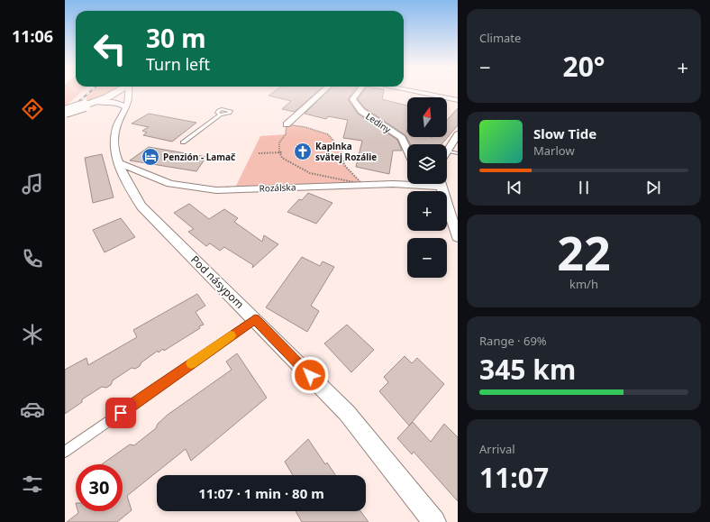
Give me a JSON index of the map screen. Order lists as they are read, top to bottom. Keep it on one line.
{"streets":{"street":["Lediny","Rozálska","Pod násypom"]},"crossings":[["Rozálska","Pod násypom"]],"places":{"church":["Kaplnka svätej Rozálie"],"hotel":["Penzión - Lamač"]},"north":"top","page":{"tabs":"11:06","tile":["Climate",["22","km/h"],["Range · 69%","345 km"],["Arrival","11:07"]],"turn":["30 m","Turn left"],"heat":["−","20°","+"],"map_buttons":["+","−"],"song":["Slow Tide","Marlow"],"limit":"30","trip":"11:07 · 1 min · 80 m"}}
